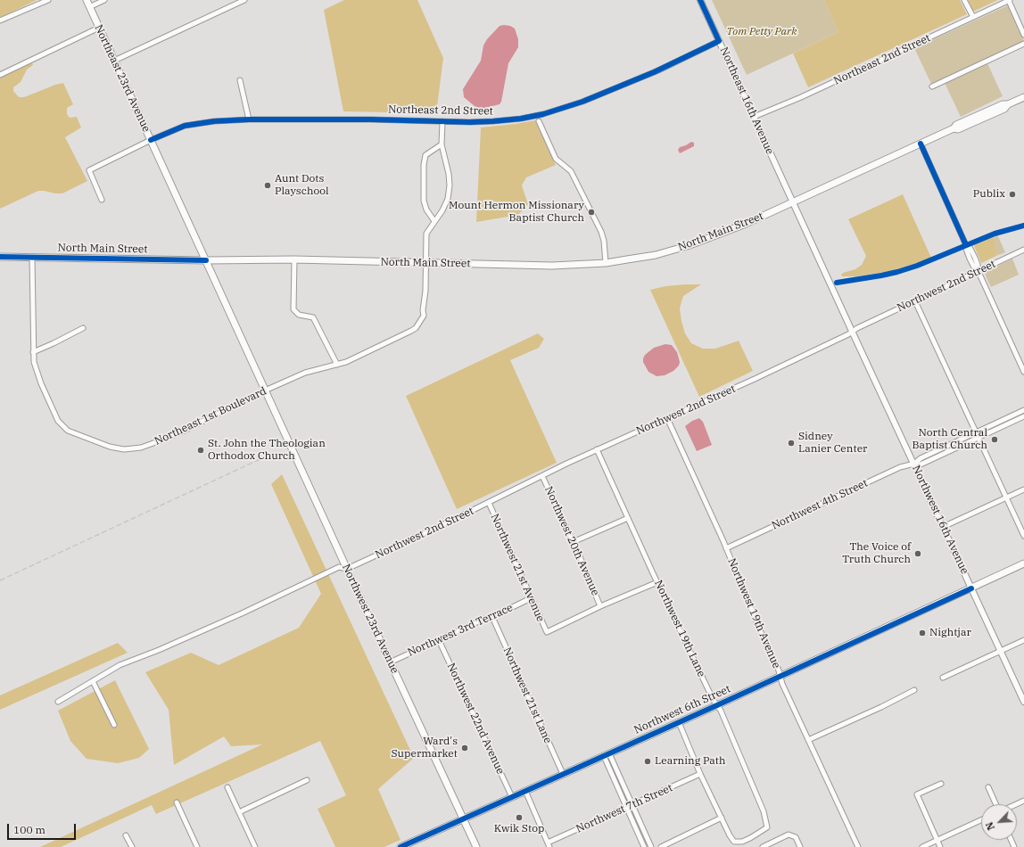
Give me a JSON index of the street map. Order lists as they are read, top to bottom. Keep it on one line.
{"streets":{"main road":["Northeast 23rd Avenue","North Main Street","Northwest 23rd Avenue","Northwest 6th Street"],"street":["Northeast 2nd Street","Northeast 16th Avenue","Northwest 2nd Street","Northeast 1st Boulevard","Northwest 4th Street","Northwest 16th Avenue","Northwest 20th Avenue","Northwest 21st Avenue","Northwest 19th Avenue","Northwest 19th Lane","Northwest 3rd Terrace","Northwest 21st Lane","Northwest 22nd Avenue","Northwest 7th Street"]},"crossings":[["Northeast 2nd Street","Northeast 23rd Avenue"],["Northeast 2nd Street","Northeast 16th Avenue"],["Northeast 2nd Street","Northeast 1st Boulevard"],["Northeast 23rd Avenue","North Main Street"],["Northeast 23rd Avenue","Northeast 1st Boulevard"],["Northeast 23rd Avenue","Northwest 23rd Avenue"],["Northeast 16th Avenue","North Main Street"],["Northeast 16th Avenue","Northwest 16th Avenue"],["North Main Street","Northeast 1st Boulevard"],["North Main Street","Northwest 16th Avenue"],["Northwest 2nd Street","Northwest 16th Avenue"],["Northwest 2nd Street","Northwest 20th Avenue"],["Northwest 2nd Street","Northwest 21st Avenue"],["Northwest 2nd Street","Northwest 19th Avenue"],["Northwest 2nd Street","Northwest 23rd Avenue"],["Northwest 2nd Street","Northwest 19th Lane"],["Northeast 1st Boulevard","Northwest 23rd Avenue"],["Northwest 4th Street","Northwest 16th Avenue"],["Northwest 4th Street","Northwest 19th Avenue"],["Northwest 16th Avenue","Northwest 6th Street"],["Northwest 20th Avenue","Northwest 21st Avenue"],["Northwest 21st Avenue","Northwest 3rd Terrace"],["Northwest 19th Avenue","Northwest 6th Street"],["Northwest 23rd Avenue","Northwest 3rd Terrace"],["Northwest 23rd Avenue","Northwest 6th Street"],["Northwest 19th Lane","Northwest 6th Street"],["Northwest 3rd Terrace","Northwest 21st Lane"],["Northwest 3rd Terrace","Northwest 22nd Avenue"],["Northwest 21st Lane","Northwest 6th Street"],["Northwest 6th Street","Northwest 22nd Avenue"]],"parks":["Tom Petty Park"],"places":["Aunt Dots Playschool","Publix","Mount Hermon Missionary Baptist Church","North Central Baptist Church","Sidney Lanier Center","St. John the Theologian Orthodox Church","The Voice of Truth Church","Nightjar","Ward's Supermarket","Learning Path","Kwik Stop"],"scale_bar":"100 m","north":"bottom left"}
